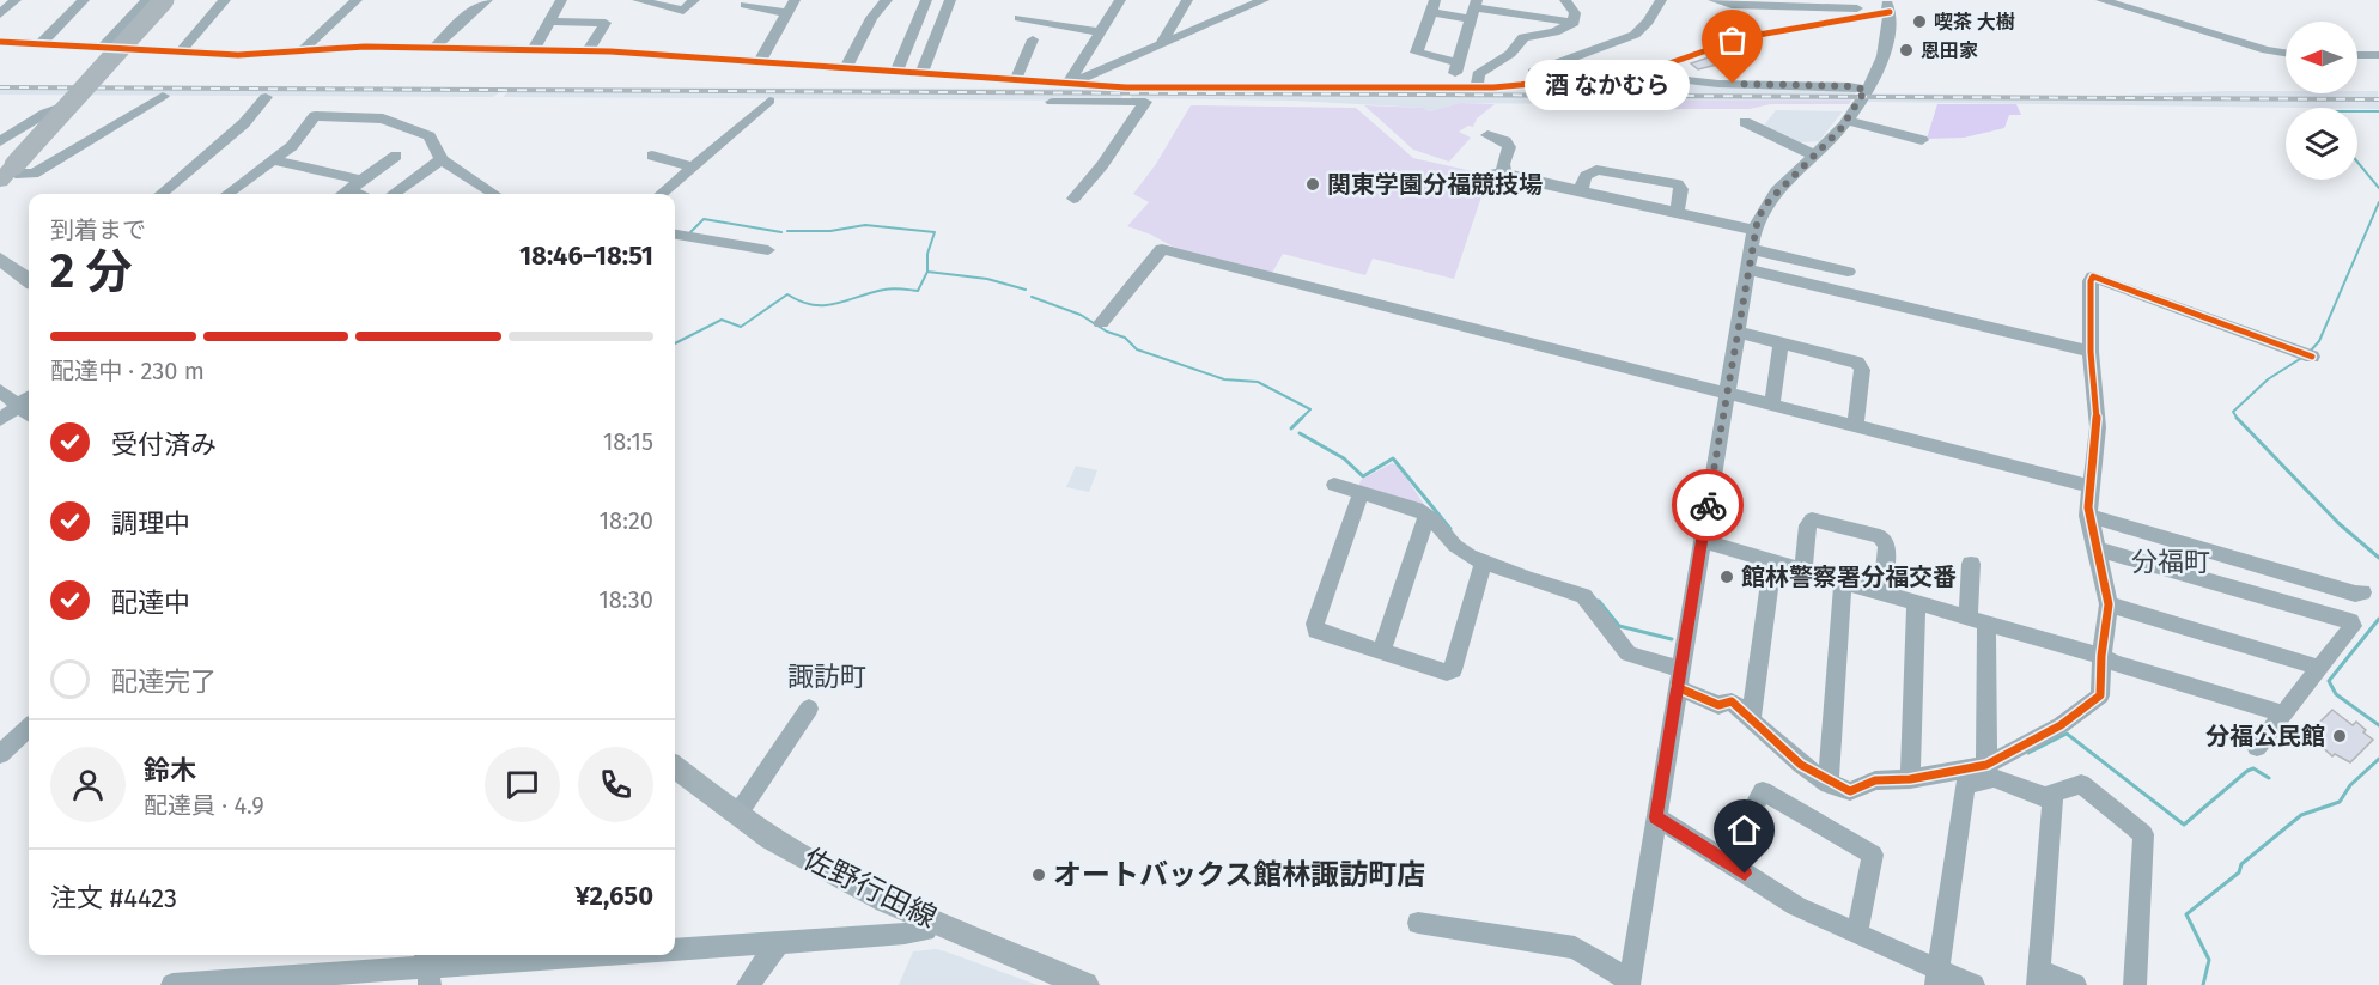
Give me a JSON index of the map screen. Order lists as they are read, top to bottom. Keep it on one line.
{"streets":{"main road":["佐野行田線"]},"districts":["分福町","諏訪町"],"places":["喫茶 大樹","恩田家","酒 なかむら","関東学園分福競技場","館林警察署分福交番","分福公民館","オートバックス館林諏訪町店"],"north":"left","page":{"bubble":"酒 なかむら","heading":["2 分","到着まで","18:46–18:51"],"panel":["鈴木","配達員 · 4.9","注文 #4423","¥2,650"],"bar":"配達中 · 230 m","list":[["受付済み","18:15"],["調理中","18:20"],["配達中","18:30"],"配達完了"]}}
